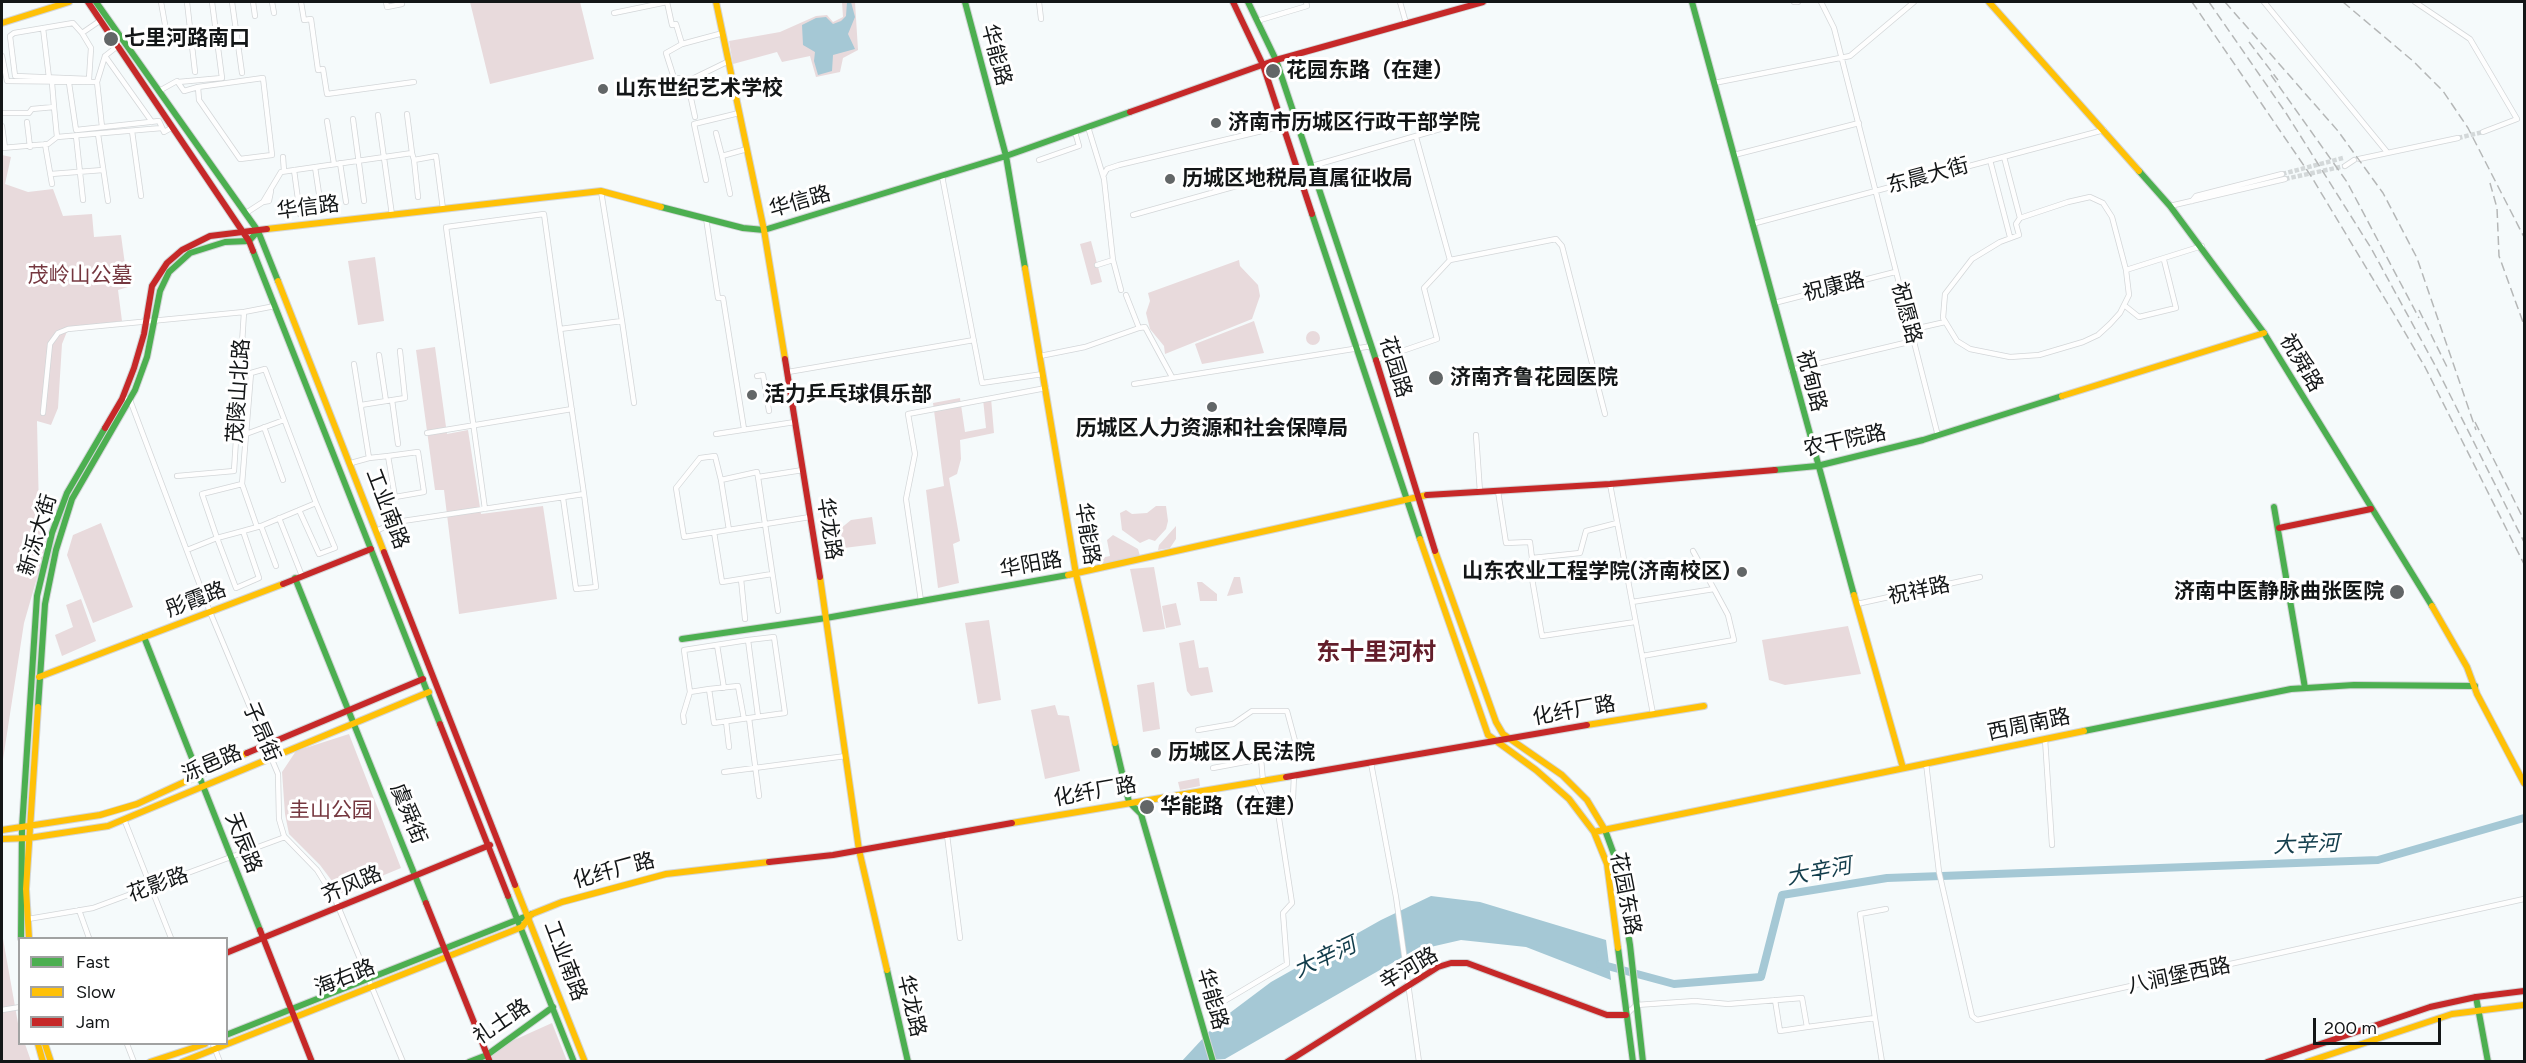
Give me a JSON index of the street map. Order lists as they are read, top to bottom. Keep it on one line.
{"streets":{"main road":["华能路","华信路","祝舜路","花园路","祝甸路","农干院路","工业南路","华龙路","新泺大街","华阳路","彤霞路","化纤厂路","西周南路","泺邑路","虞舜街","天辰路","齐风路","花园东路","辛河路","海右路","礼士路"],"street":["东晨大街","祝康路","祝愿路","茂陵山北路","祝祥路","子昂街","花影路","八涧堡西路"]},"crossings":[["华能路","华信路"],["华能路","华阳路"],["华能路","化纤厂路"],["东晨大街","祝愿路"],["东晨大街","祝舜路"],["东晨大街","祝甸路"],["华信路","花园路"],["华信路","工业南路"],["华信路","华龙路"],["华信路","新泺大街"],["祝康路","祝愿路"],["祝康路","祝甸路"],["祝愿路","农干院路"],["祝舜路","农干院路"],["祝舜路","西周南路"],["花园路","农干院路"],["花园路","华阳路"],["花园路","化纤厂路"],["花园路","花园东路"],["祝甸路","农干院路"],["祝甸路","祝祥路"],["祝甸路","西周南路"],["农干院路","华阳路"],["工业南路","新泺大街"],["工业南路","彤霞路"],["工业南路","化纤厂路"],["工业南路","泺邑路"],["工业南路","齐风路"],["工业南路","海右路"],["工业南路","礼士路"],["华龙路","华阳路"],["华龙路","化纤厂路"],["新泺大街","彤霞路"],["新泺大街","子昂街"],["新泺大街","泺邑路"],["新泺大街","花影路"],["彤霞路","子昂街"],["彤霞路","虞舜街"],["彤霞路","天辰路"],["化纤厂路","花园东路"],["西周南路","花园东路"],["西周南路","八涧堡西路"],["子昂街","泺邑路"],["子昂街","花影路"],["泺邑路","虞舜街"],["泺邑路","天辰路"],["虞舜街","齐风路"],["虞舜街","海右路"],["虞舜街","礼士路"],["天辰路","花影路"],["天辰路","齐风路"],["天辰路","海右路"],["花园东路","辛河路"]],"districts":["东十里河村"],"water":["大辛河"],"parks":["茂岭山公墓","圭山公园"],"places":["七里河路南口","花园东路（在建）","山东世纪艺术学校","济南市历城区行政干部学院","历城区地税局直属征收局","济南齐鲁花园医院","活力乒乓球俱乐部","历城区人力资源和社会保障局","山东农业工程学院(济南校区)","济南中医静脉曲张医院","历城区人民法院","华能路（在建）"],"legend":["Fast","Slow","Jam"],"scale_bar":"200 m"}
